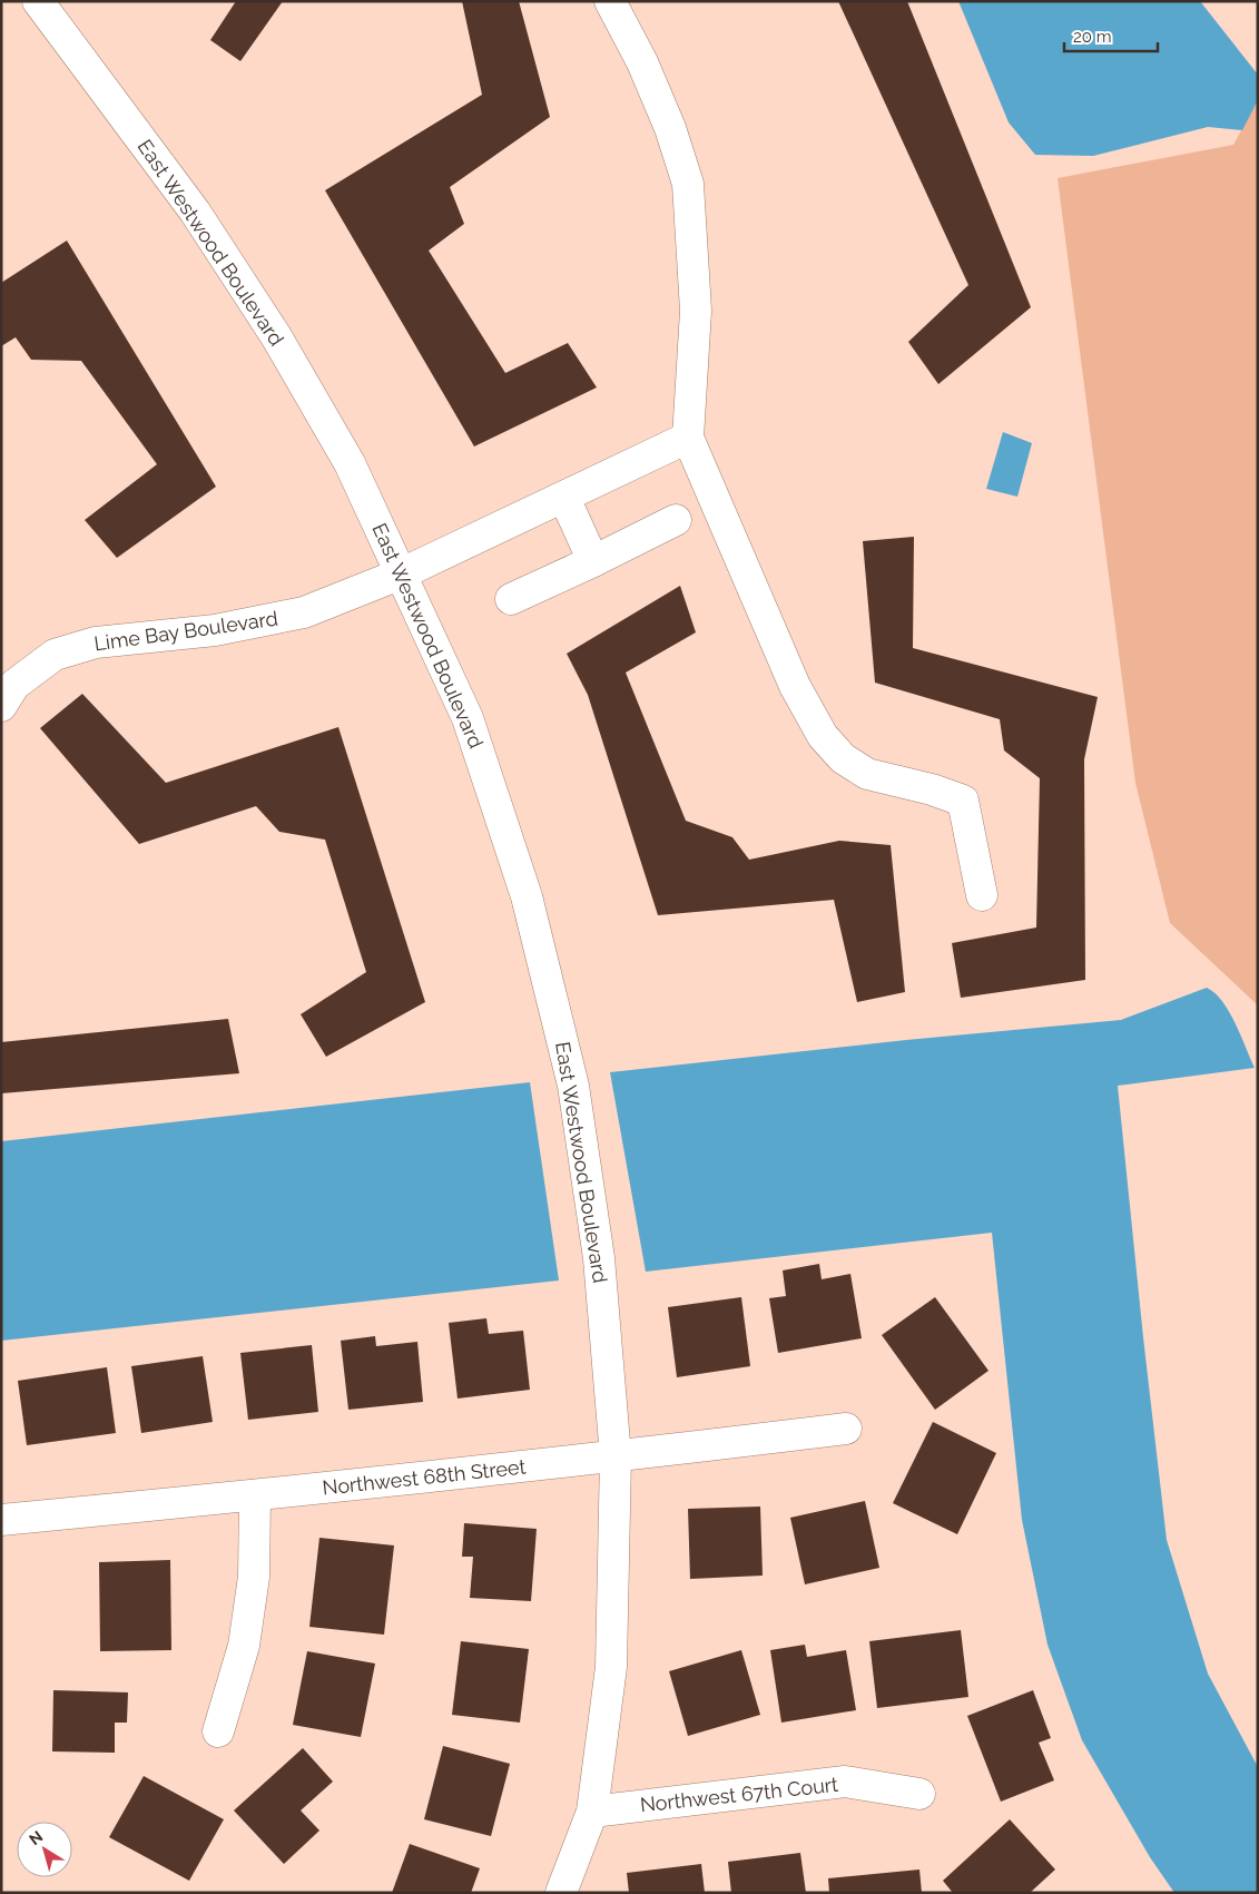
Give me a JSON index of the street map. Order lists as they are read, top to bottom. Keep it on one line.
{"streets":{"street":["East Westwood Boulevard","Lime Bay Boulevard","Northwest 68th Street","Northwest 67th Court"]},"crossings":[["East Westwood Boulevard","Lime Bay Boulevard"],["East Westwood Boulevard","Northwest 68th Street"],["East Westwood Boulevard","Northwest 67th Court"]],"scale_bar":"20 m","north":"top left"}
